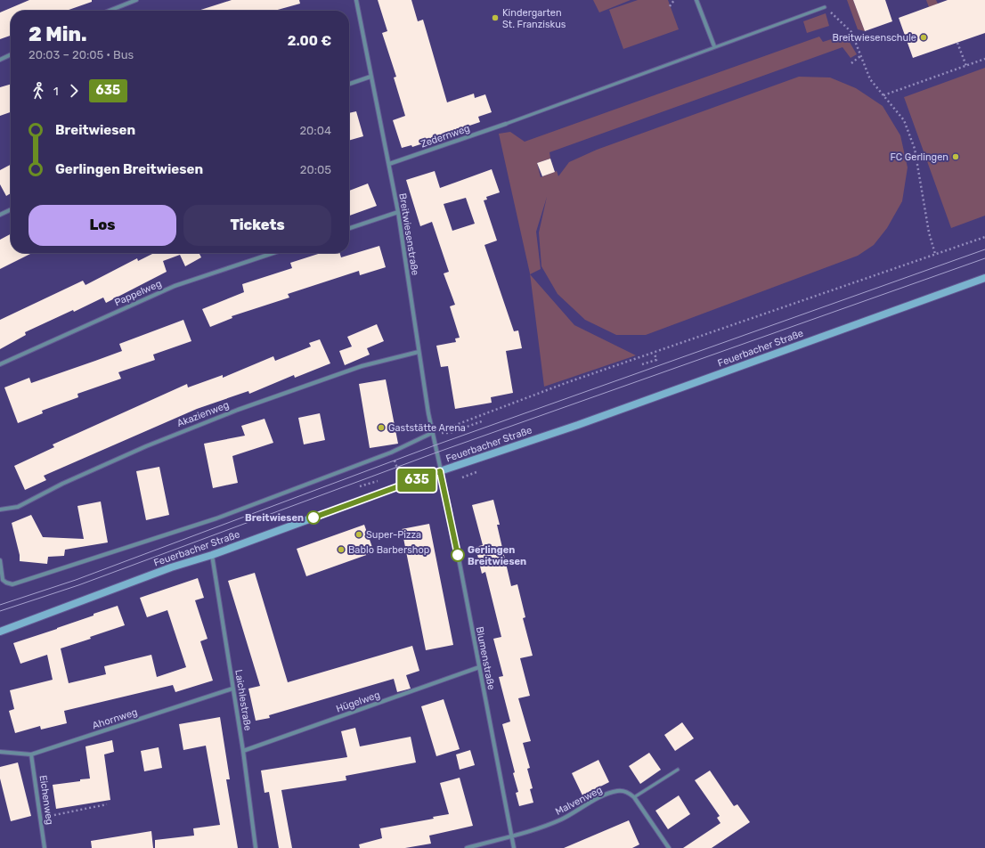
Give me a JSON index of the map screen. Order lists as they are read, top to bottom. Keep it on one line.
{"streets":{"main road":["Feuerbacher Straße"],"street":["Zedernweg","Breitwiesenstraße","Pappelweg","Akazienweg","Blumenstraße","Laichlestraße","Hügelweg","Ahornweg","Eichenweg","Malvenweg"]},"crossings":[["Zedernweg","Breitwiesenstraße"],["Breitwiesenstraße","Feuerbacher Straße"],["Breitwiesenstraße","Akazienweg"],["Breitwiesenstraße","Blumenstraße"],["Feuerbacher Straße","Blumenstraße"],["Feuerbacher Straße","Laichlestraße"],["Blumenstraße","Hügelweg"],["Blumenstraße","Malvenweg"],["Laichlestraße","Hügelweg"],["Laichlestraße","Ahornweg"],["Ahornweg","Eichenweg"]],"places":["Kindergarten St. Franziskus","Breitwiesenschule","FC Gerlingen","Gaststätte Arena","Breitwiesen","Super-Pizza","Bablo Barbershop","Gerlingen Breitwiesen"],"lines":["bus line 635"],"page":{"on_map":"635","heading":["2 Min.","20:03 – 20:05 · Bus","2.00 €"],"legs":["1","635"],"list":[{"name":"Breitwiesen","value":"20:04"},{"name":"Gerlingen Breitwiesen","value":"20:05"}],"buttons":["Los","Tickets"]}}
